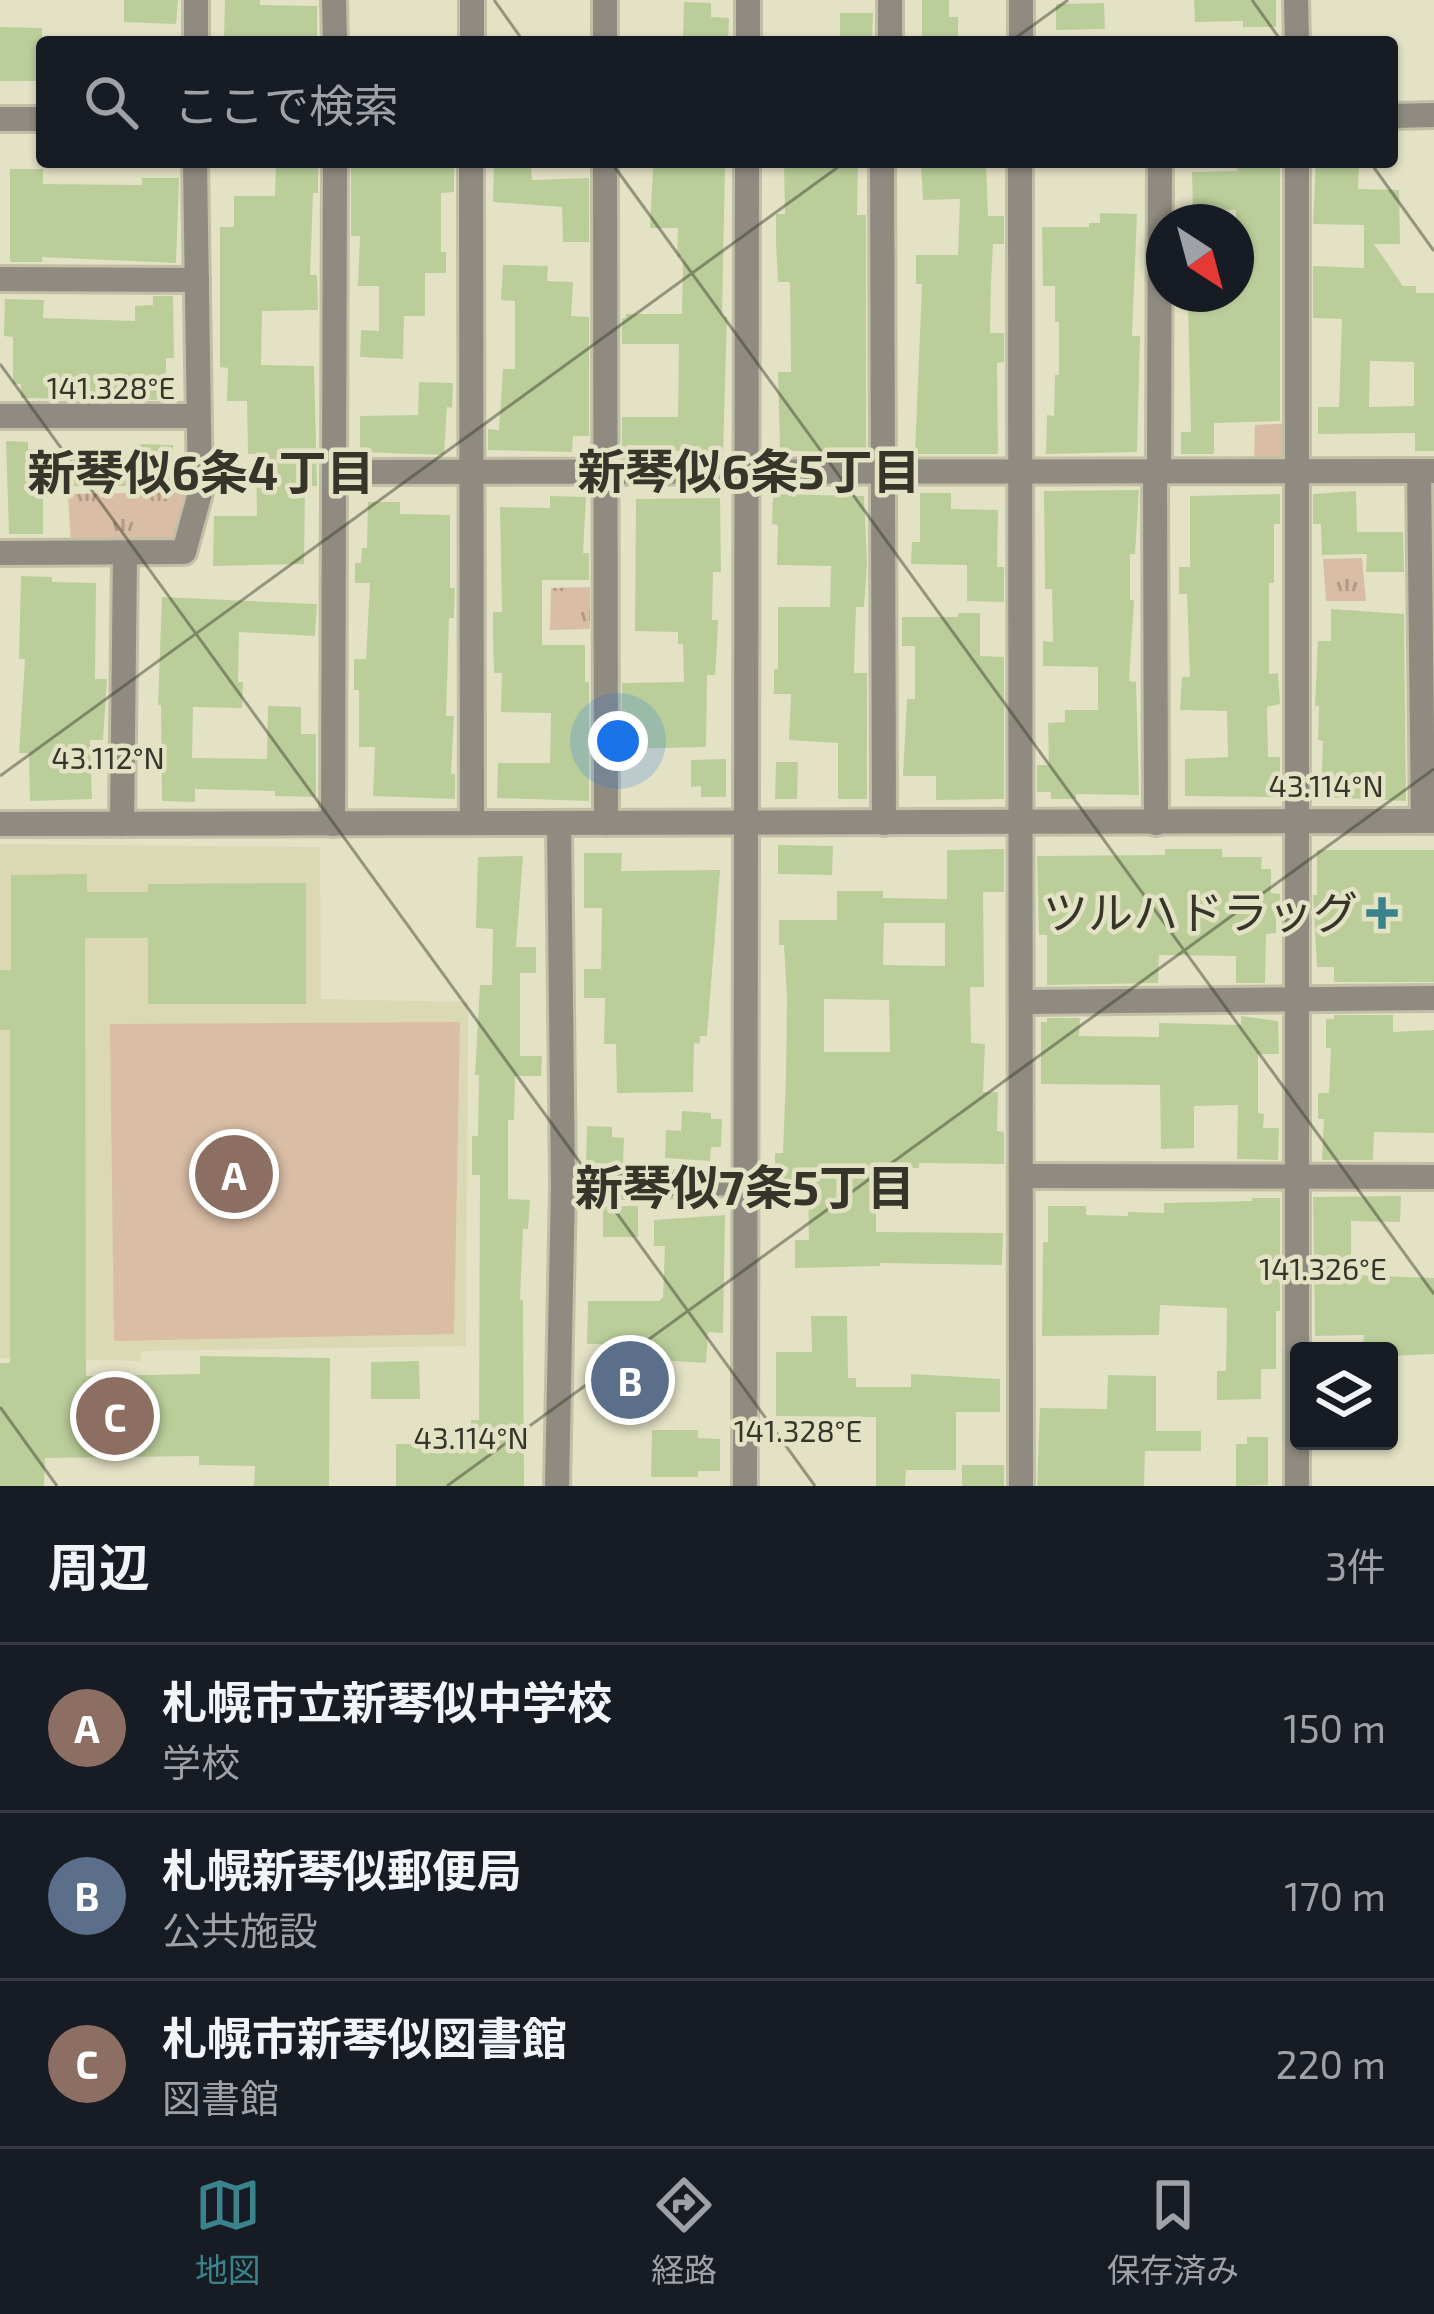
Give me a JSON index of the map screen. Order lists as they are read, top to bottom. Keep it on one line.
{"districts":["新琴似6条5丁目","新琴似6条4丁目","新琴似7条5丁目"],"places":{"health":["ツルハドラッグ"]},"north":"bottom right","page":{"search":"ここで検索","pins":["A","B","C"],"heading":["周辺","3件"],"list":[{"mark":"A","name":"札幌市立新琴似中学校","note":"学校","value":"150 m"},{"mark":"B","name":"札幌新琴似郵便局","note":"公共施設","value":"170 m"},{"mark":"C","name":"札幌市新琴似図書館","note":"図書館","value":"220 m"}],"nav":["地図","経路","保存済み"]},"coordinates":["141.328°E","43.112°N","43.114°N","141.326°E"]}
